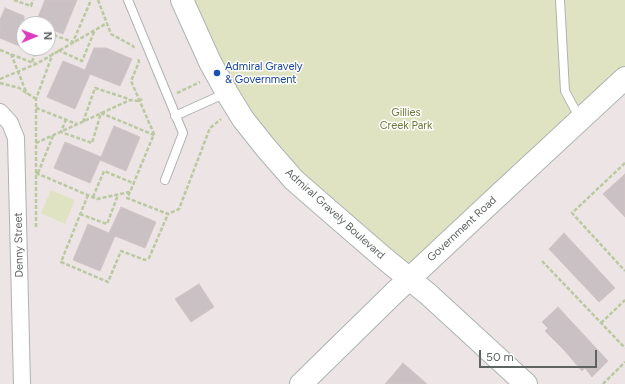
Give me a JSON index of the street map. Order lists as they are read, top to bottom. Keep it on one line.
{"streets":{"street":["Admiral Gravely Boulevard","Government Road","Denny Street"]},"crossings":[["Admiral Gravely Boulevard","Government Road"]],"parks":["Gillies Creek Park"],"places":["Admiral Gravely & Government"],"scale_bar":"50 m","north":"right"}
